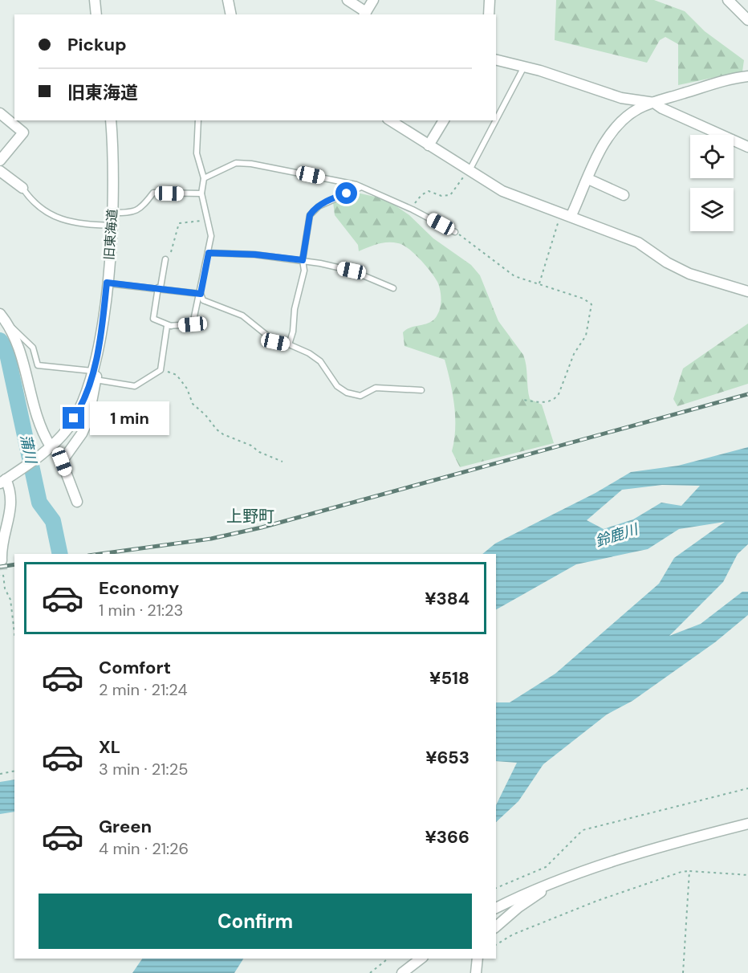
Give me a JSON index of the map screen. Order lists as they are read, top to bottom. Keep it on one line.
{"streets":{"street":["旧東海道"]},"districts":["上野町"],"water":["蒲川","鈴鹿川"],"page":{"banner":["Pickup","旧東海道"],"bubble":"1 min","list":[{"name":"Economy","note":"1 min · 21:23","value":"¥384"},{"name":"Comfort","note":"2 min · 21:24","value":"¥518"},{"name":"XL","note":"3 min · 21:25","value":"¥653"},{"name":"Green","note":"4 min · 21:26","value":"¥366"}],"buttons":"Confirm"}}
